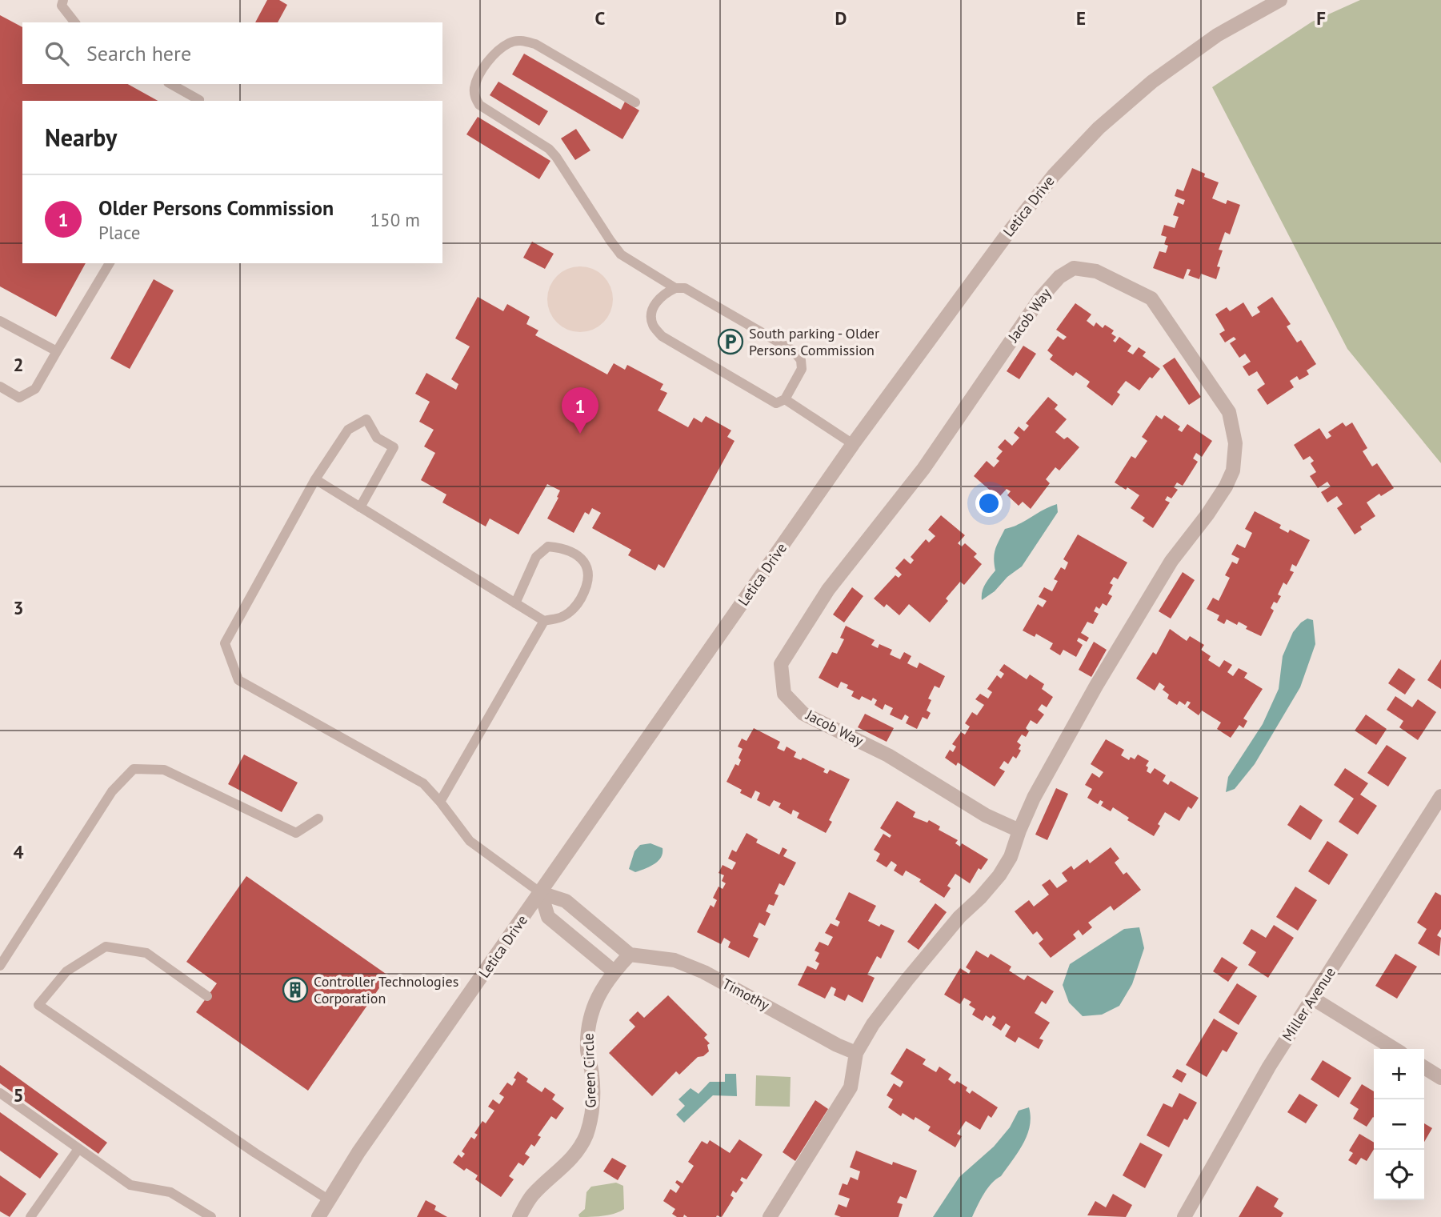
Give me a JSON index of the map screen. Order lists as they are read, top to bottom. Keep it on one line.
{"streets":{"street":["Letica Drive","Jacob Way","Timothy","Miller Avenue","Green Circle"]},"crossings":[["Jacob Way","Timothy"]],"places":{"parking":["South parking - Older Persons Commission"],"building":["Controller Technologies Corporation"]},"page":{"search":"Search here","heading":"Nearby","list":[{"mark":"1","name":"Older Persons Commission","note":"Place","value":"150 m"}],"pins":"1","map_buttons":["+","−"]},"grid":{"columns":["C","D","E","F"],"rows":["2","3","4","5"]}}
